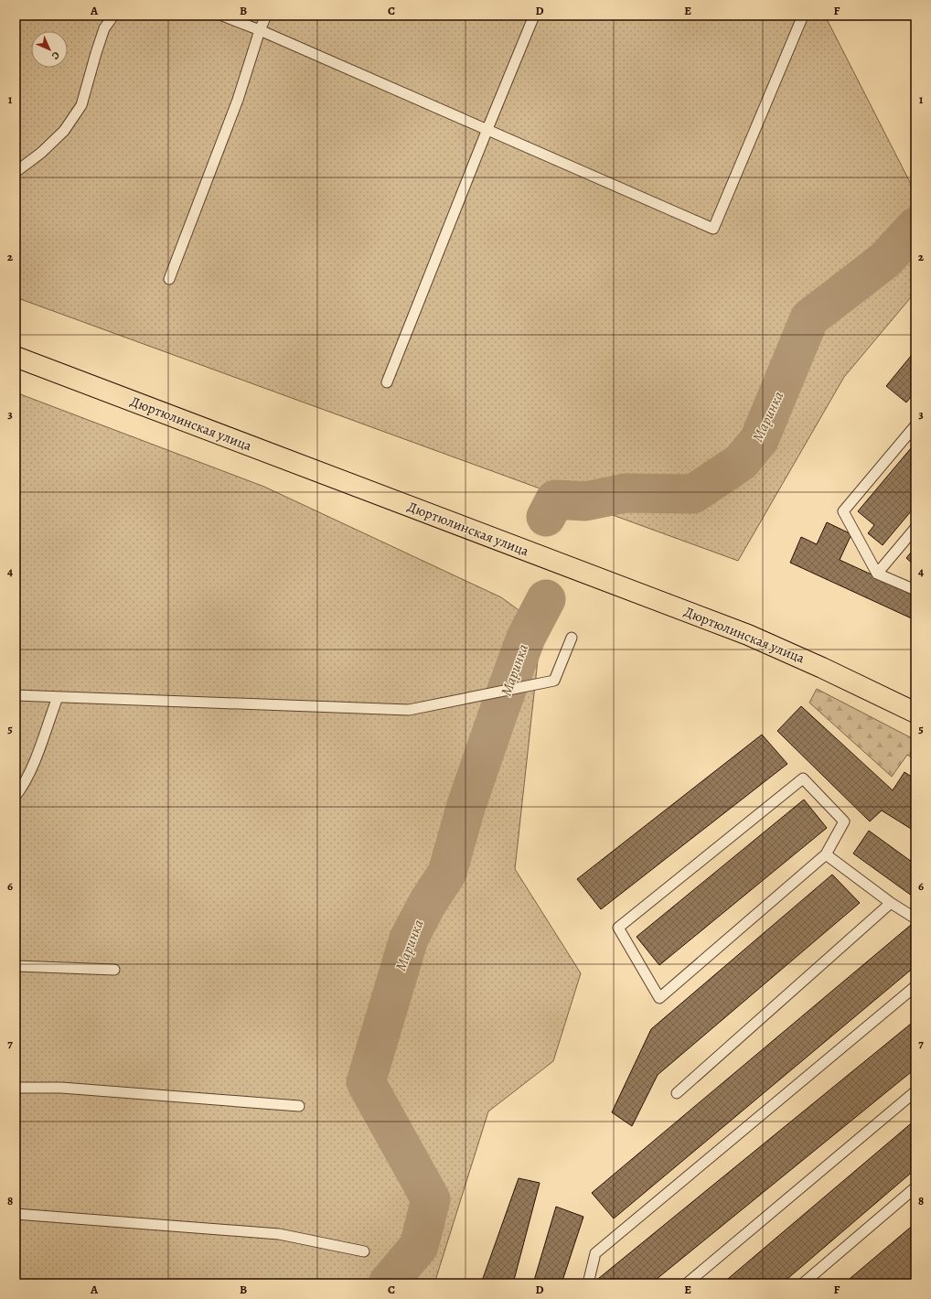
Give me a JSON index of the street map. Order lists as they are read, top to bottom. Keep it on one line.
{"streets":{"main road":["Дюртюлинская улица"]},"water":["Маринка"],"north":"bottom right","grid":{"columns":["A","B","C","D","E","F"],"rows":["1","2","3","4","5","6","7","8"]}}
